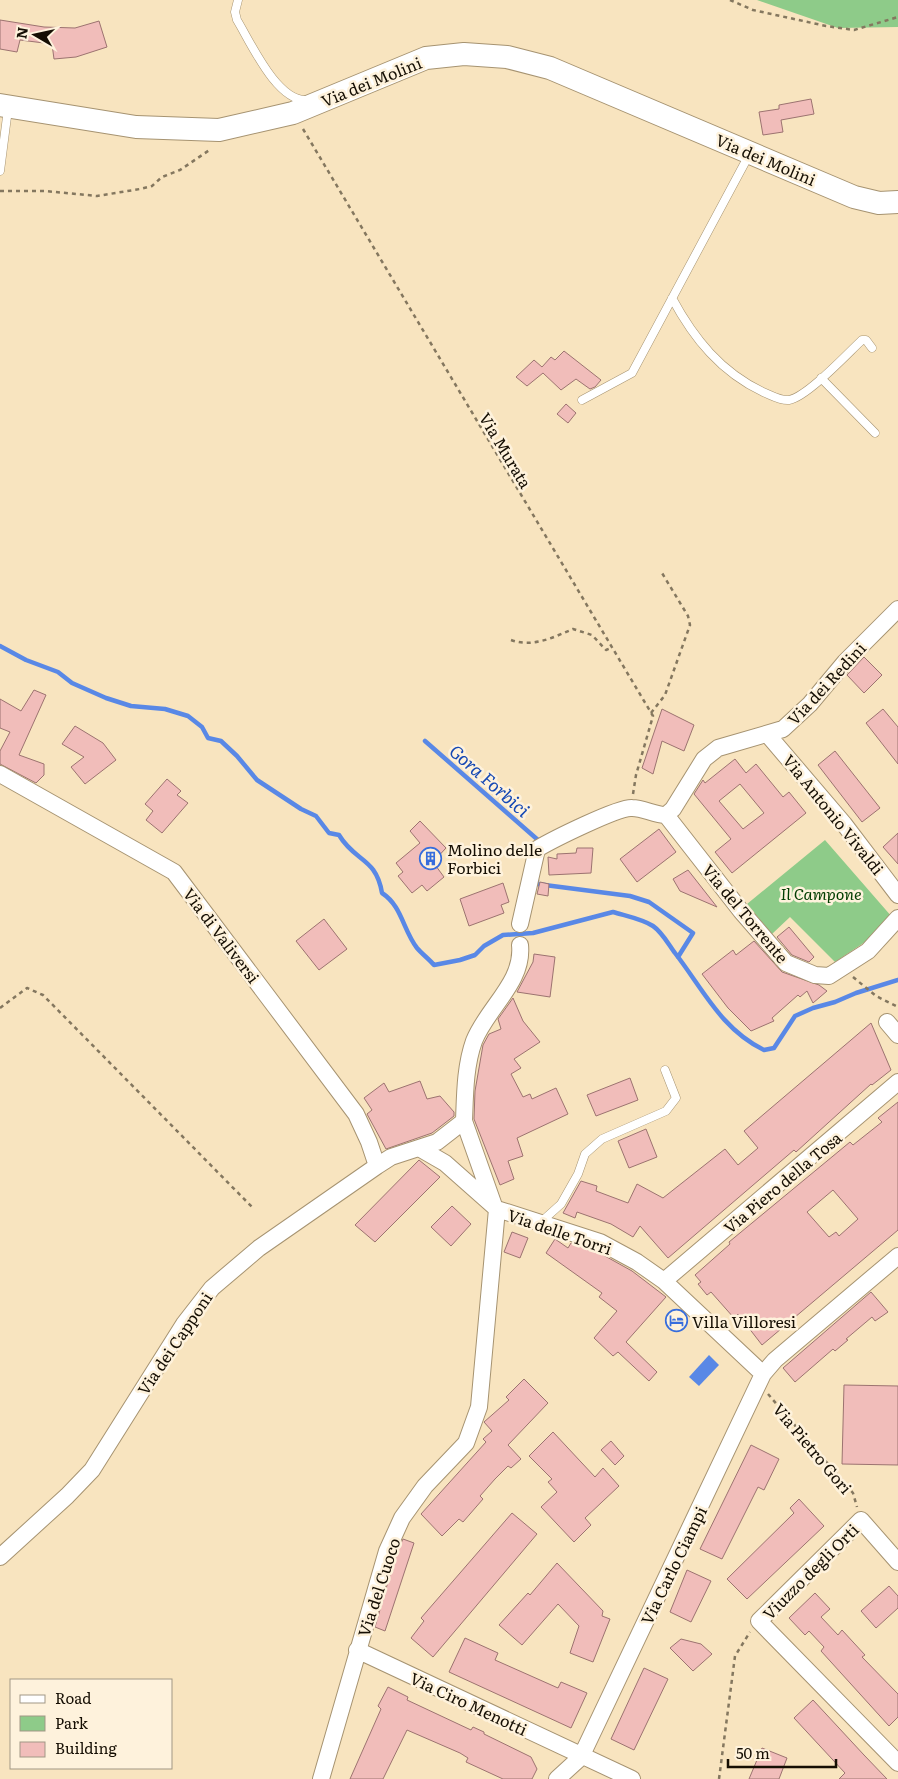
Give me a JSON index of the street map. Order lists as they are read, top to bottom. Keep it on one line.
{"streets":{"street":["Via dei Molini","Via dei Redini","Via Antonio Vivaldi","Via del Torrente","Via di Valiversi","Via Piero della Tosa","Via delle Torri","Via dei Capponi","Via Carlo Ciampi","Viuzzo degli Orti","Via del Cuoco","Via Ciro Menotti"],"path":["Via Murata","Via Pietro Gori"]},"crossings":[["Via dei Molini","Via Murata"],["Via dei Redini","Via Antonio Vivaldi"],["Via dei Redini","Via del Torrente"],["Via di Valiversi","Via dei Capponi"],["Via Piero della Tosa","Via delle Torri"],["Via delle Torri","Via dei Capponi"],["Via delle Torri","Via Pietro Gori"],["Via delle Torri","Via Carlo Ciampi"],["Via delle Torri","Via del Cuoco"],["Via Pietro Gori","Via Carlo Ciampi"],["Via Pietro Gori","Viuzzo degli Orti"],["Via Carlo Ciampi","Via Ciro Menotti"],["Via del Cuoco","Via Ciro Menotti"]],"water":["Gora Forbici"],"parks":["Il Campone"],"places":{"building":["Molino delle Forbici"],"hotel":["Villa Villoresi"]},"legend":["Road","Park","Building"],"scale_bar":"50 m","north":"left"}
